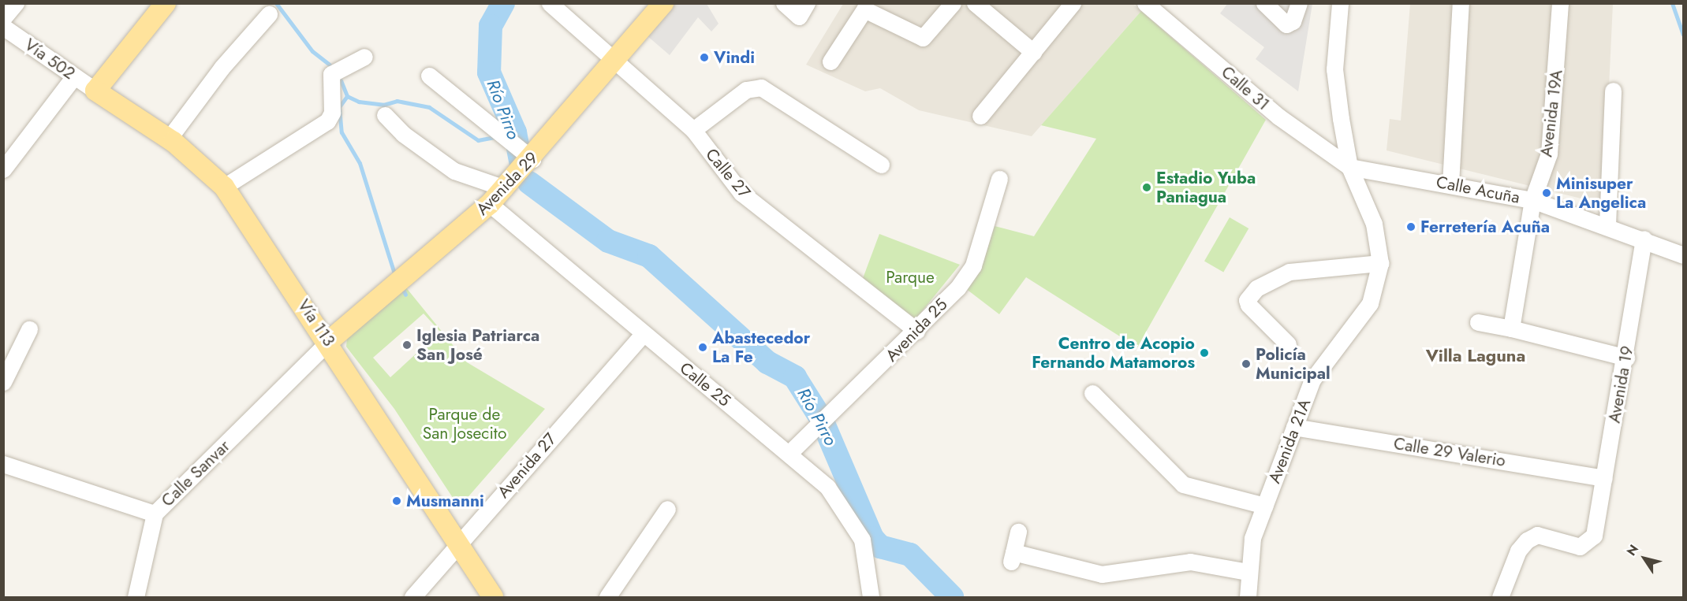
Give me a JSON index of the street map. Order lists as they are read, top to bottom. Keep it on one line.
{"streets":{"main road":["Avenida 29","Vía 113"],"street":["Vía 502","Calle 31","Avenida 19A","Calle 27","Calle Acuña","Avenida 25","Calle 25","Avenida 19","Avenida 21A","Calle 29 Valerio","Avenida 27","Calle Sanvar"]},"crossings":[["Vía 502","Vía 113"],["Calle 31","Calle Acuña"],["Calle 31","Avenida 21A"],["Avenida 19A","Calle Acuña"],["Calle 27","Avenida 29"],["Calle 27","Avenida 25"],["Avenida 29","Vía 113"],["Avenida 29","Calle 25"],["Avenida 29","Calle Sanvar"],["Calle Acuña","Avenida 19"],["Calle Acuña","Avenida 21A"],["Vía 113","Avenida 27"],["Vía 113","Calle Sanvar"],["Avenida 25","Calle 25"],["Calle 25","Avenida 27"],["Avenida 19","Calle 29 Valerio"],["Avenida 21A","Calle 29 Valerio"]],"districts":["Villa Laguna"],"water":["Río Pirro"],"parks":["Parque","Parque de San Josecito"],"places":["Vindi","Estadio Yuba Paniagua","Minisuper La Angelica","Ferretería Acuña","Iglesia Patriarca San José","Abastecedor La Fe","Centro de Acopio Fernando Matamoros","Policía Municipal","Musmanni"],"north":"top left"}
